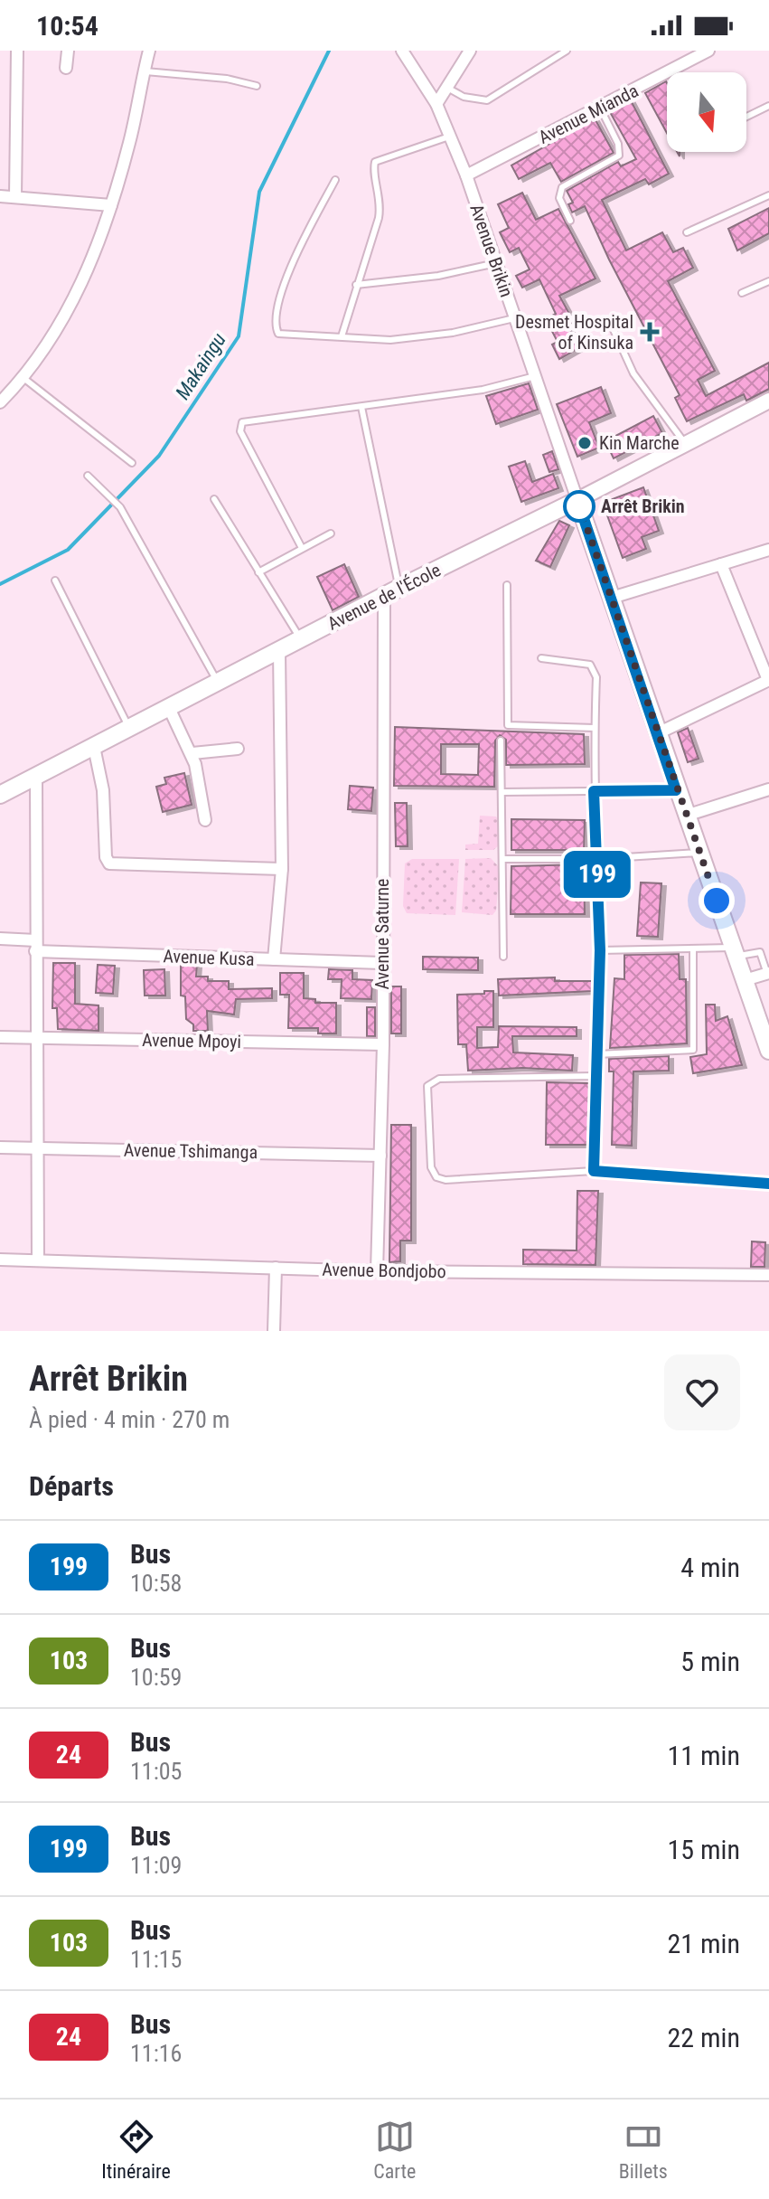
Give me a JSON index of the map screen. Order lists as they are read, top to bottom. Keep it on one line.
{"streets":{"main road":["Avenue de l'École"],"street":["Avenue Mianda","Avenue Brikin","Avenue Saturne","Avenue Kusa","Avenue Mpoyi","Avenue Tshimanga","Avenue Bondjobo"]},"crossings":[["Avenue Mianda","Avenue Brikin"],["Avenue Brikin","Avenue de l'École"],["Avenue de l'École","Avenue Saturne"],["Avenue Saturne","Avenue Kusa"],["Avenue Saturne","Avenue Mpoyi"],["Avenue Saturne","Avenue Tshimanga"],["Avenue Saturne","Avenue Bondjobo"]],"water":["Makaingu"],"places":{"health":["Desmet Hospital of Kinsuka"],"other":["Kin Marche","Arrêt Brikin"]},"lines":["bus line 199"],"north":"bottom","page":{"status":"10:54","on_map":"199","heading":[["Arrêt Brikin","À pied · 4 min · 270 m"],"Départs"],"list":[{"mark":"199","name":"Bus","note":"10:58","value":"4 min"},{"mark":"103","name":"Bus","note":"10:59","value":"5 min"},{"mark":"24","name":"Bus","note":"11:05","value":"11 min"},{"mark":"199","name":"Bus","note":"11:09","value":"15 min"},{"mark":"103","name":"Bus","note":"11:15","value":"21 min"},{"mark":"24","name":"Bus","note":"11:16","value":"22 min"}],"tabs":["Itinéraire","Carte","Billets"]}}
